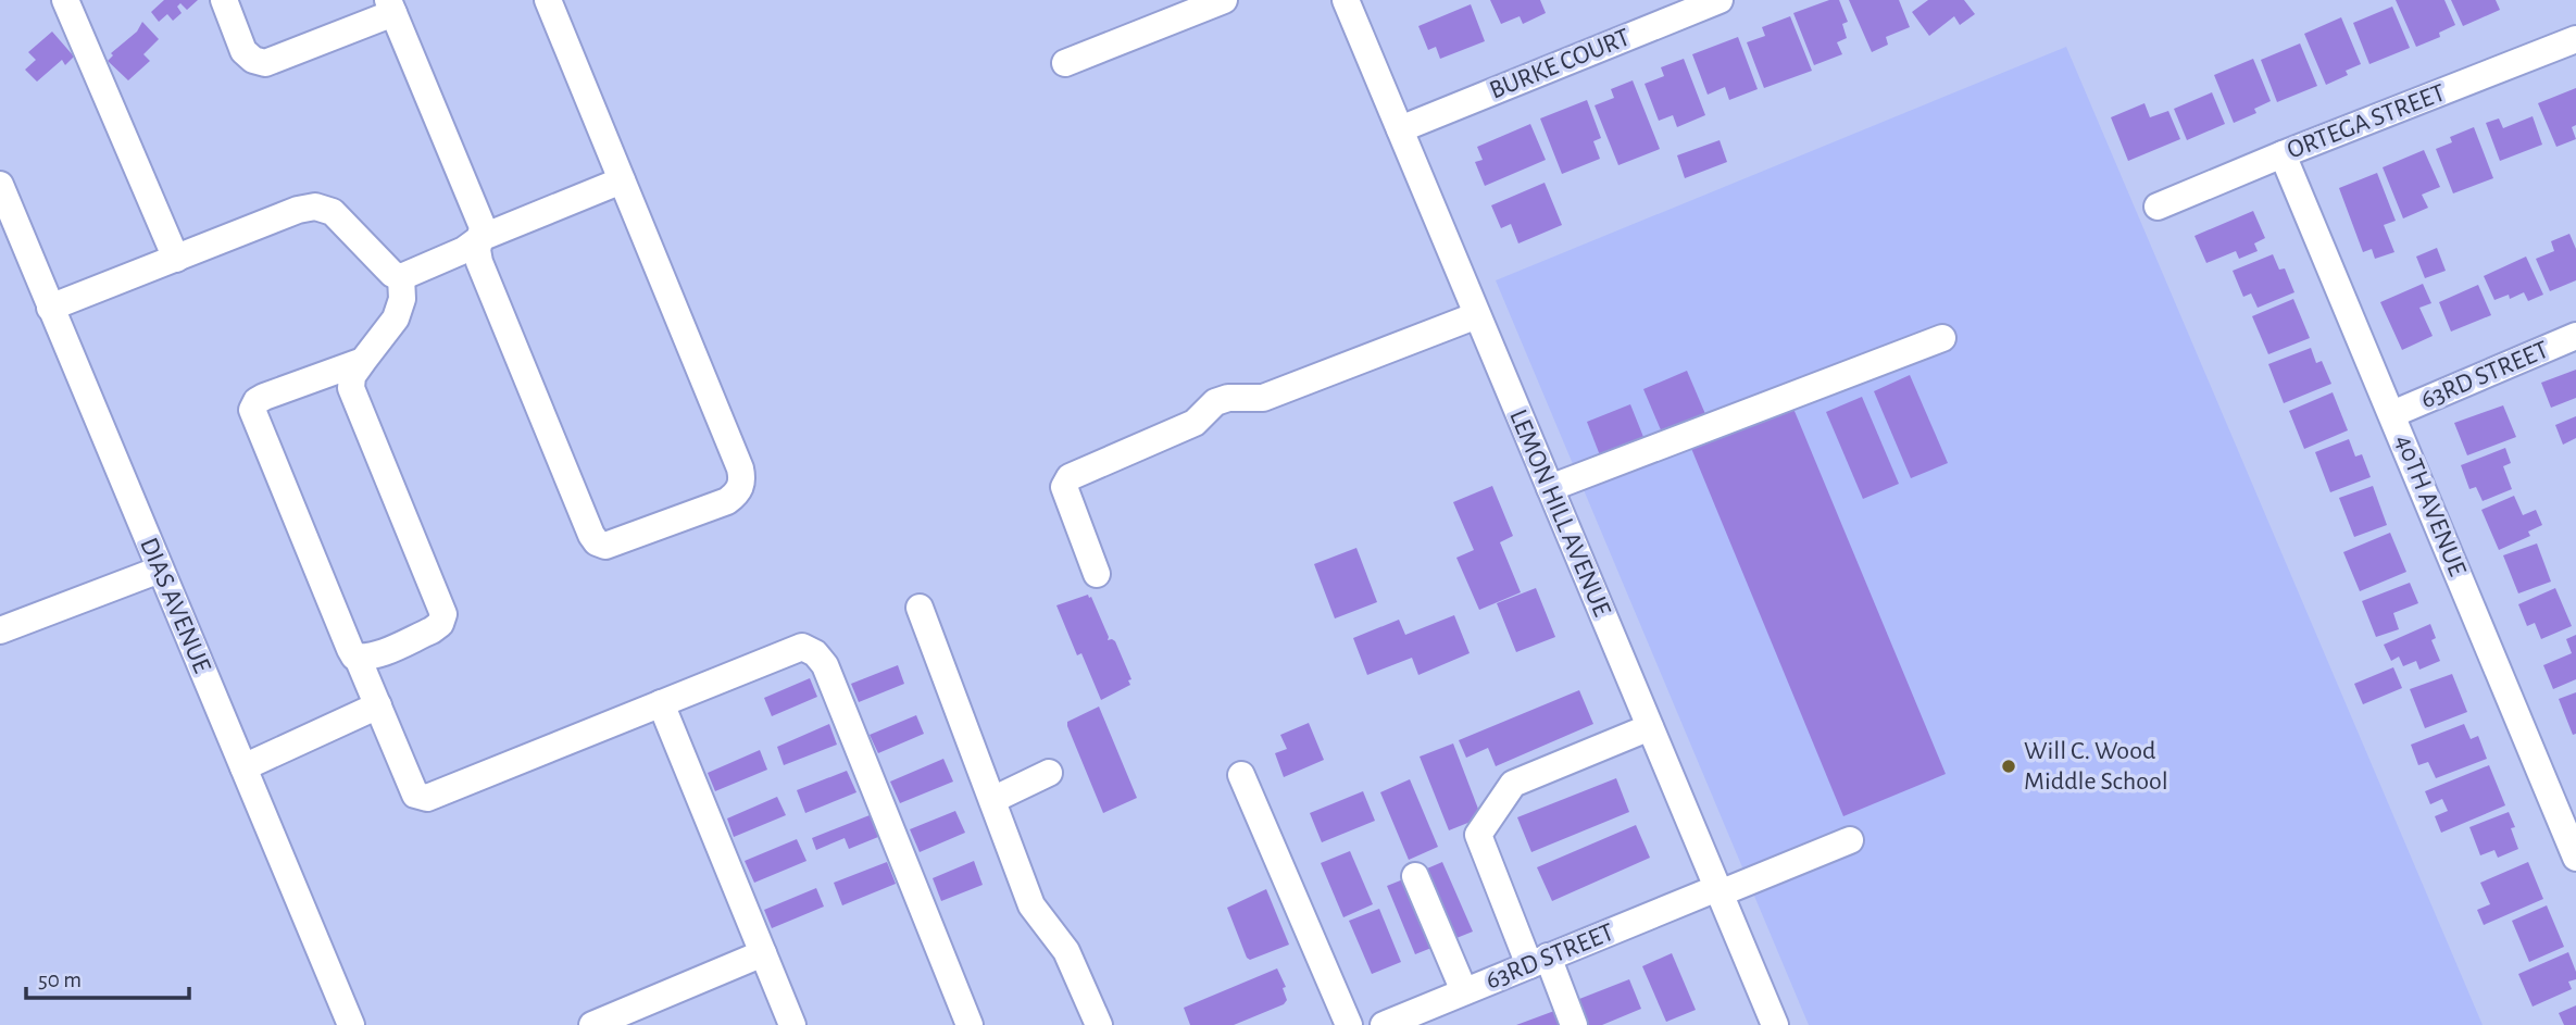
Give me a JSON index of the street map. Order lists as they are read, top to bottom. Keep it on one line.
{"streets":{"street":["BURKE COURT","ORTEGA STREET","63RD STREET","40TH AVENUE","LEMON HILL AVENUE","DIAS AVENUE"]},"crossings":[["BURKE COURT","LEMON HILL AVENUE"],["ORTEGA STREET","40TH AVENUE"],["63RD STREET","40TH AVENUE"],["63RD STREET","LEMON HILL AVENUE"]],"places":["Will C. Wood Middle School"],"scale_bar":"50 m"}
